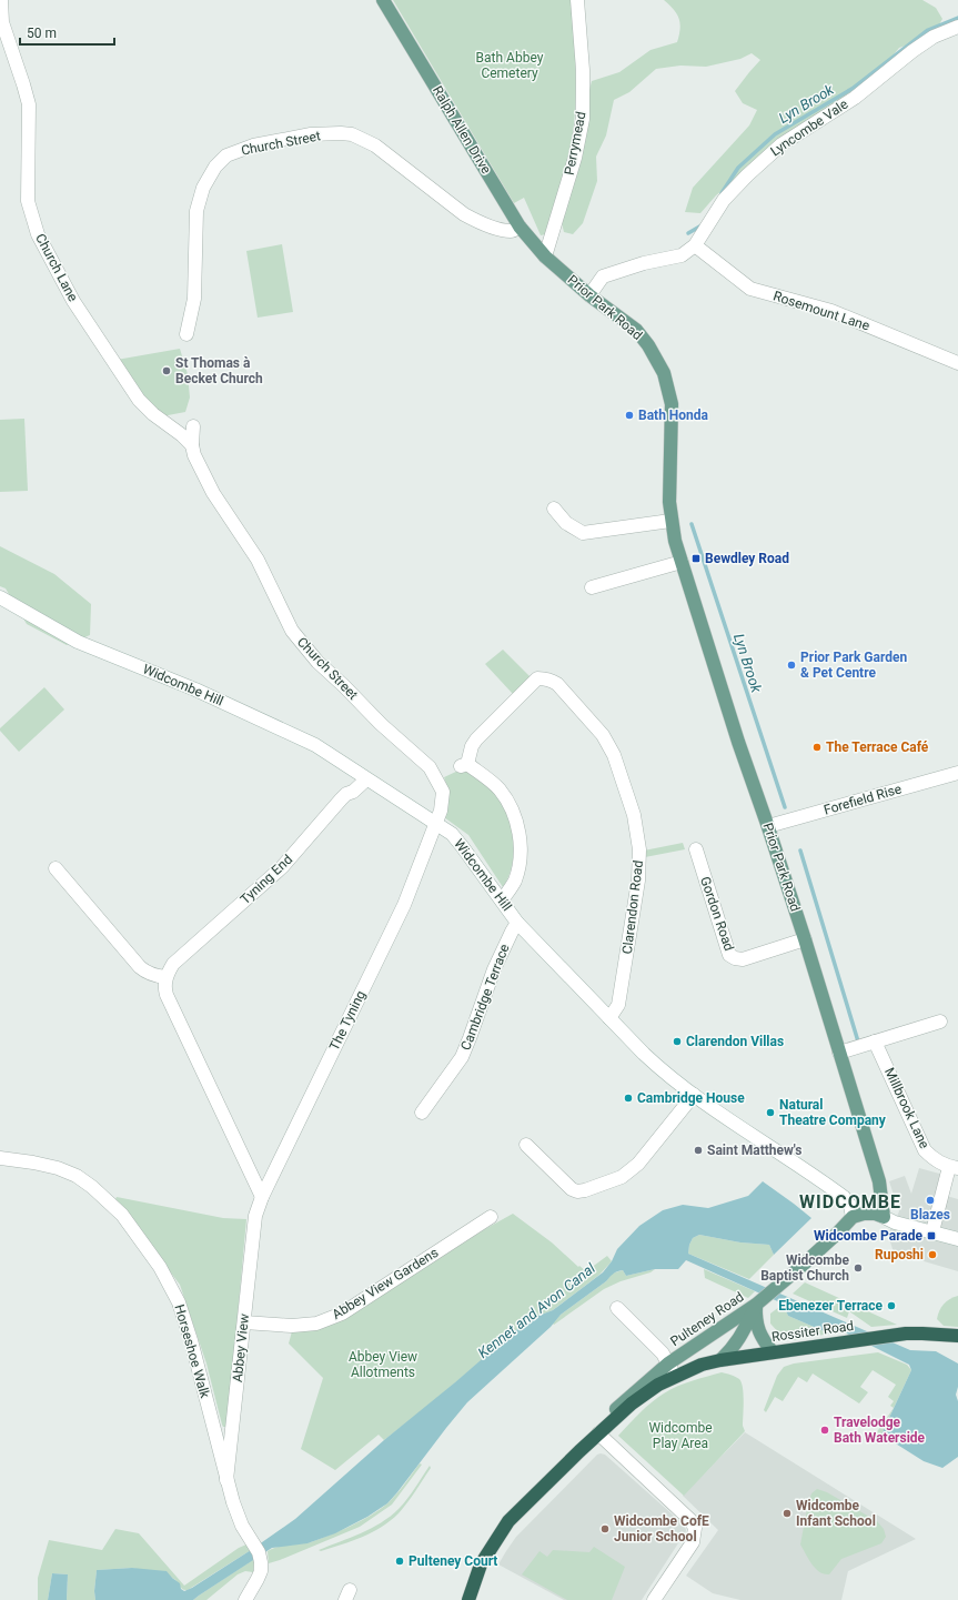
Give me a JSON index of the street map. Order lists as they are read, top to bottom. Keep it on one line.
{"streets":{"highway":["Pulteney Road","Rossiter Road"],"main road":["Ralph Allen Drive","Prior Park Road"],"street":["Lyncombe Vale","Church Street","Perrymead","Church Lane","Rosemount Lane","Widcombe Hill","Forefield Rise","Tyning End","Clarendon Road","Gordon Road","Cambridge Terrace","The Tyning","Millbrook Lane","Abbey View Gardens","Abbey View","Horseshoe Walk"]},"crossings":[["Lyncombe Vale","Prior Park Road"],["Lyncombe Vale","Rosemount Lane"],["Ralph Allen Drive","Church Street"],["Ralph Allen Drive","Perrymead"],["Ralph Allen Drive","Prior Park Road"],["Church Street","Church Lane"],["Church Street","Widcombe Hill"],["Church Street","The Tyning"],["Perrymead","Prior Park Road"],["Prior Park Road","Forefield Rise"],["Prior Park Road","Gordon Road"],["Widcombe Hill","Tyning End"],["Widcombe Hill","Clarendon Road"],["Widcombe Hill","Cambridge Terrace"],["Widcombe Hill","The Tyning"],["Widcombe Hill","Pulteney Road"],["The Tyning","Abbey View"],["Abbey View Gardens","Abbey View"],["Pulteney Road","Rossiter Road"],["Abbey View","Horseshoe Walk"]],"districts":["WIDCOMBE"],"water":["Lyn Brook","Kennet and Avon Canal"],"parks":["Bath Abbey Cemetery","Abbey View Allotments","Widcombe Play Area"],"places":{"other":["St Thomas à Becket Church","Bath Honda","Prior Park Garden & Pet Centre","The Terrace Café","Clarendon Villas","Cambridge House","Natural Theatre Company","Saint Matthew's","Blazes","Ruposhi","Widcombe Baptist Church","Ebenezer Terrace","Travelodge Bath Waterside","Widcombe Infant School","Widcombe CofE Junior School","Pulteney Court"],"transit":["Bewdley Road","Widcombe Parade"]},"scale_bar":"50 m"}
